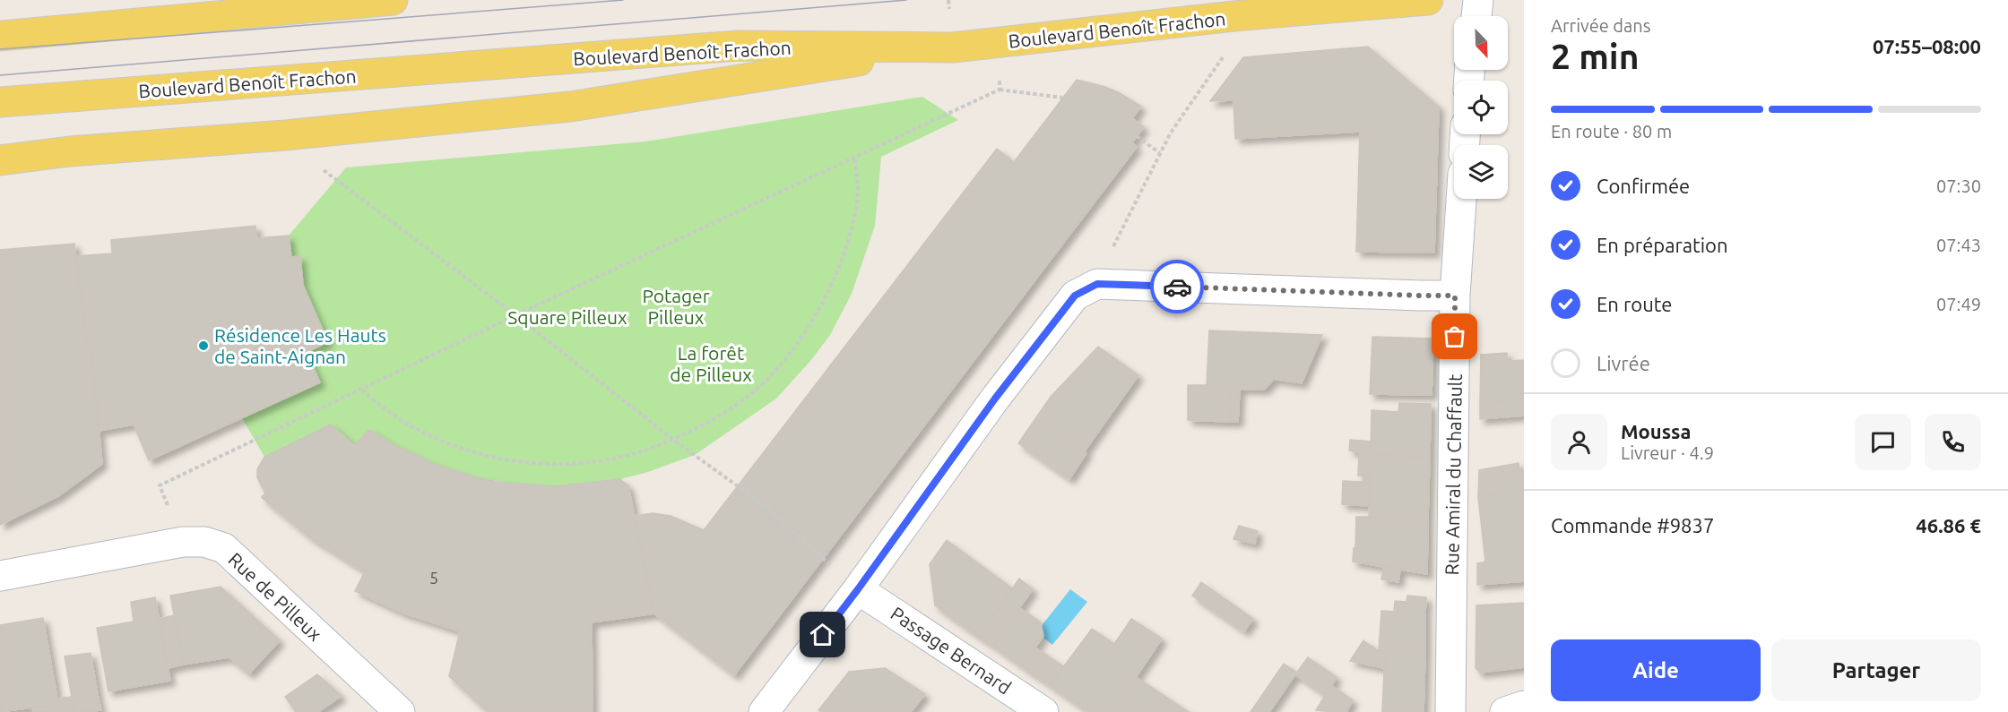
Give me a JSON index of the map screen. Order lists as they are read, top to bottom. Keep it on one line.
{"streets":{"main road":["Boulevard Benoît Frachon"],"street":["Rue Amiral du Chaffault","Rue de Pilleux","Passage Bernard"]},"parks":["Potager Pilleux","Square Pilleux","La forêt de Pilleux"],"places":["Résidence Les Hauts de Saint-Aignan"],"house_numbers":["5"],"north":"bottom right","page":{"heading":["2 min","Arrivée dans","07:55–08:00"],"panel":["Moussa","Livreur · 4.9","Commande #9837","46.86 €"],"bar":"En route · 80 m","list":[["Confirmée","07:30"],["En préparation","07:43"],["En route","07:49"],"Livrée"],"buttons":["Aide","Partager"]}}
